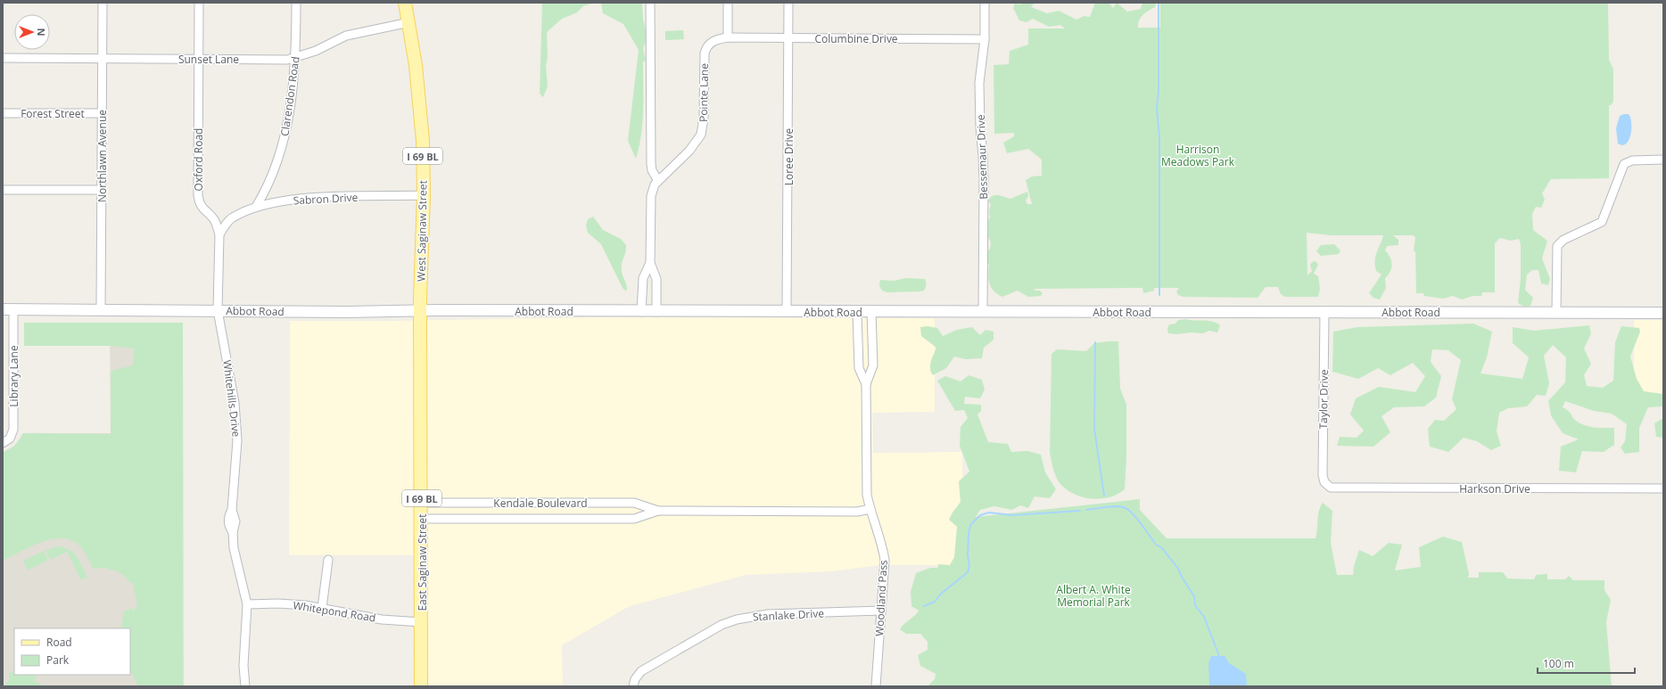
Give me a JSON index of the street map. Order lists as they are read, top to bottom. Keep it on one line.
{"streets":{"main road":["I 69 BL","West Saginaw Street","Abbot Road","East Saginaw Street"],"street":["Columbine Drive","Sunset Lane","Pointe Lane","Clarendon Road","Forest Street","Northlawn Avenue","Loree Drive","Bessemaur Drive","Oxford Road","Sabron Drive","Library Lane","Whitehills Drive","Taylor Drive","Harkson Drive","Kendale Boulevard","Woodland Pass","Whitepond Road","Stanlake Drive"]},"crossings":[["Columbine Drive","Pointe Lane"],["Columbine Drive","Loree Drive"],["Columbine Drive","Bessemaur Drive"],["Sunset Lane","Clarendon Road"],["Sunset Lane","Northlawn Avenue"],["Sunset Lane","Oxford Road"],["Sunset Lane","West Saginaw Street"],["Clarendon Road","Sabron Drive"],["Forest Street","Northlawn Avenue"],["Northlawn Avenue","Abbot Road"],["Loree Drive","Abbot Road"],["Bessemaur Drive","Abbot Road"],["Oxford Road","Sabron Drive"],["Oxford Road","Abbot Road"],["Oxford Road","Whitehills Drive"],["Sabron Drive","West Saginaw Street"],["West Saginaw Street","Abbot Road"],["West Saginaw Street","East Saginaw Street"],["Abbot Road","Library Lane"],["Abbot Road","Whitehills Drive"],["Abbot Road","Taylor Drive"],["Abbot Road","East Saginaw Street"],["Abbot Road","Woodland Pass"],["Whitehills Drive","Whitepond Road"],["Taylor Drive","Harkson Drive"],["Kendale Boulevard","East Saginaw Street"],["Kendale Boulevard","Woodland Pass"],["East Saginaw Street","Whitepond Road"],["Woodland Pass","Stanlake Drive"]],"parks":["Harrison Meadows Park","Albert A. White Memorial Park"],"legend":["Road","Park"],"scale_bar":"100 m","north":"right"}
